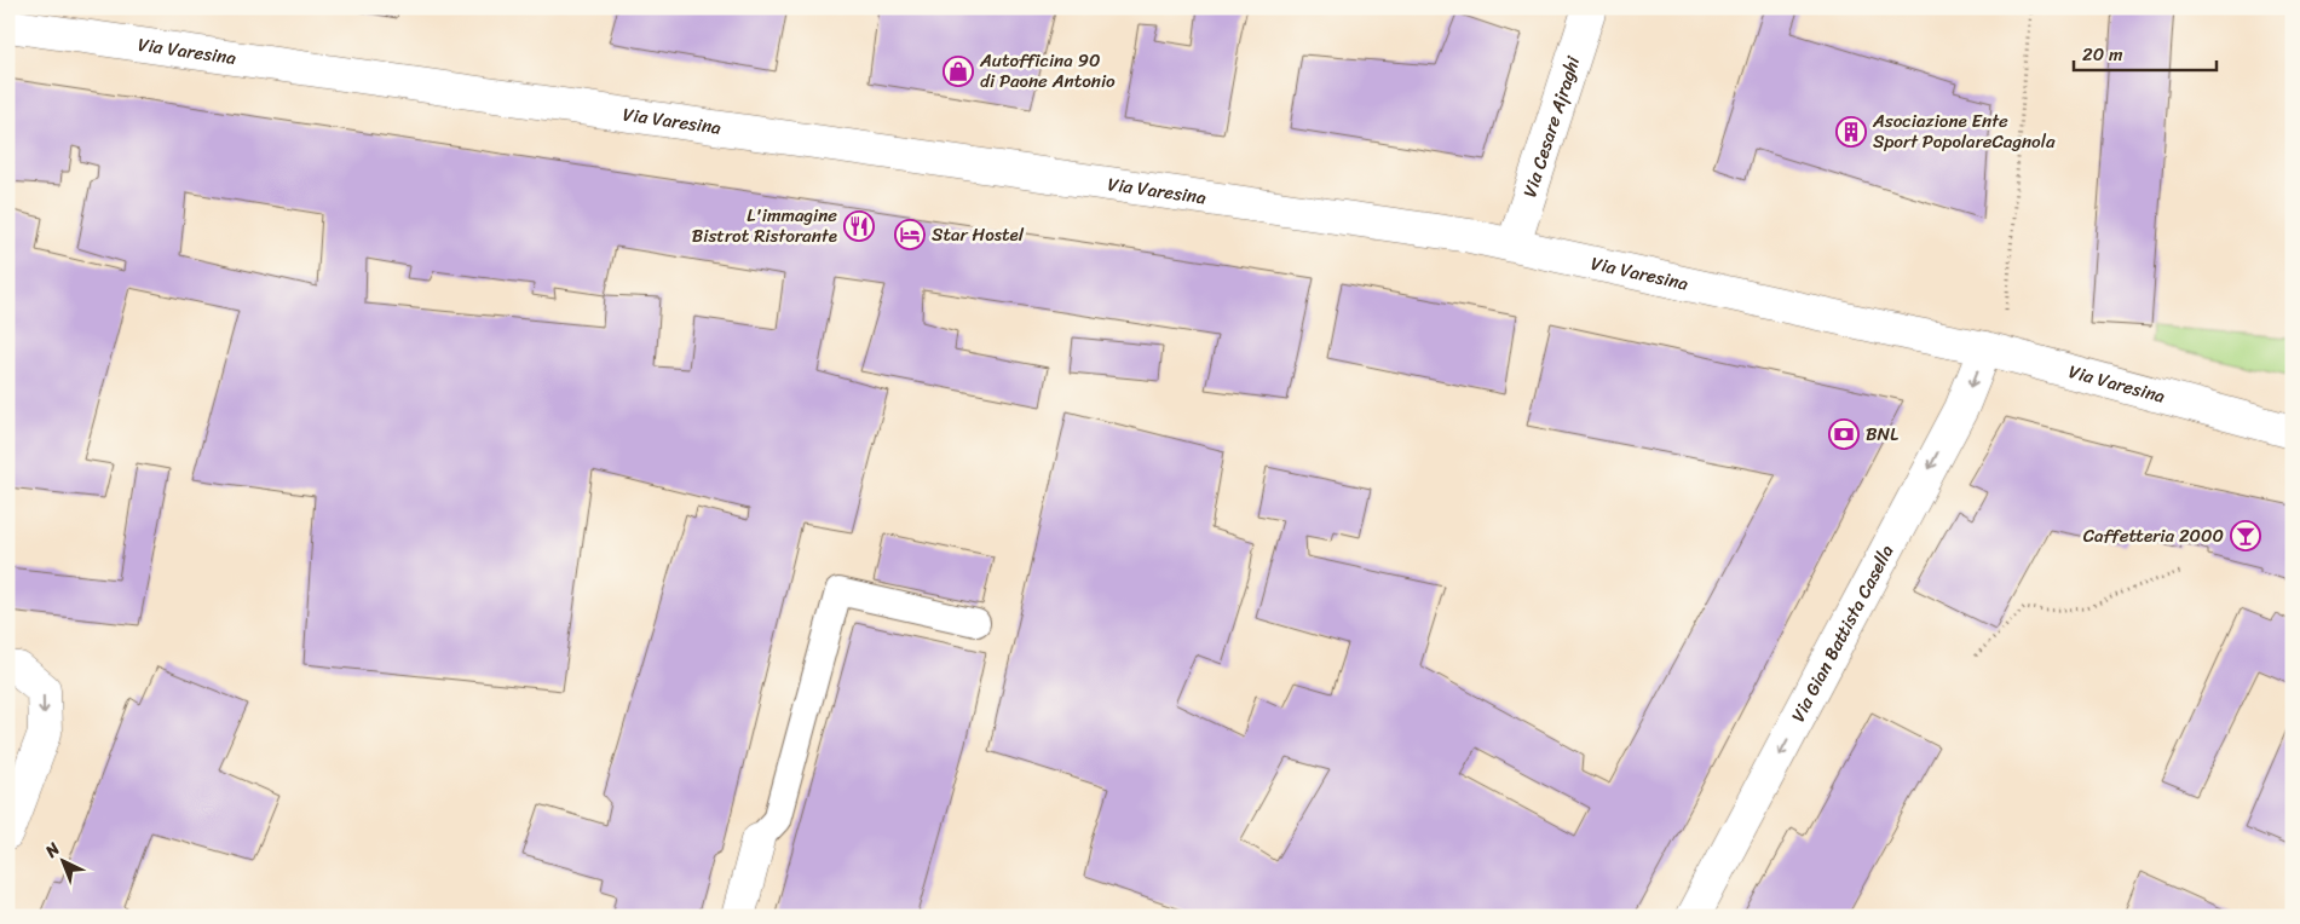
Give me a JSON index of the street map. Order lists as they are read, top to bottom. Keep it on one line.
{"streets":{"street":["Via Varesina","Via Cesare Ajraghi","Via Gian Battista Casella"]},"crossings":[["Via Varesina","Via Cesare Ajraghi"],["Via Varesina","Via Gian Battista Casella"]],"one_way":["Via Gian Battista Casella"],"places":{"shop":["Autofficina 90 di Paone Antonio"],"building":["Asociazione Ente Sport PopolareCagnola"],"restaurant":["L'immagine Bistrot Ristorante"],"hotel":["Star Hostel"],"bank":["BNL"],"bar":["Caffetteria 2000"]},"scale_bar":"20 m","north":"top left"}
